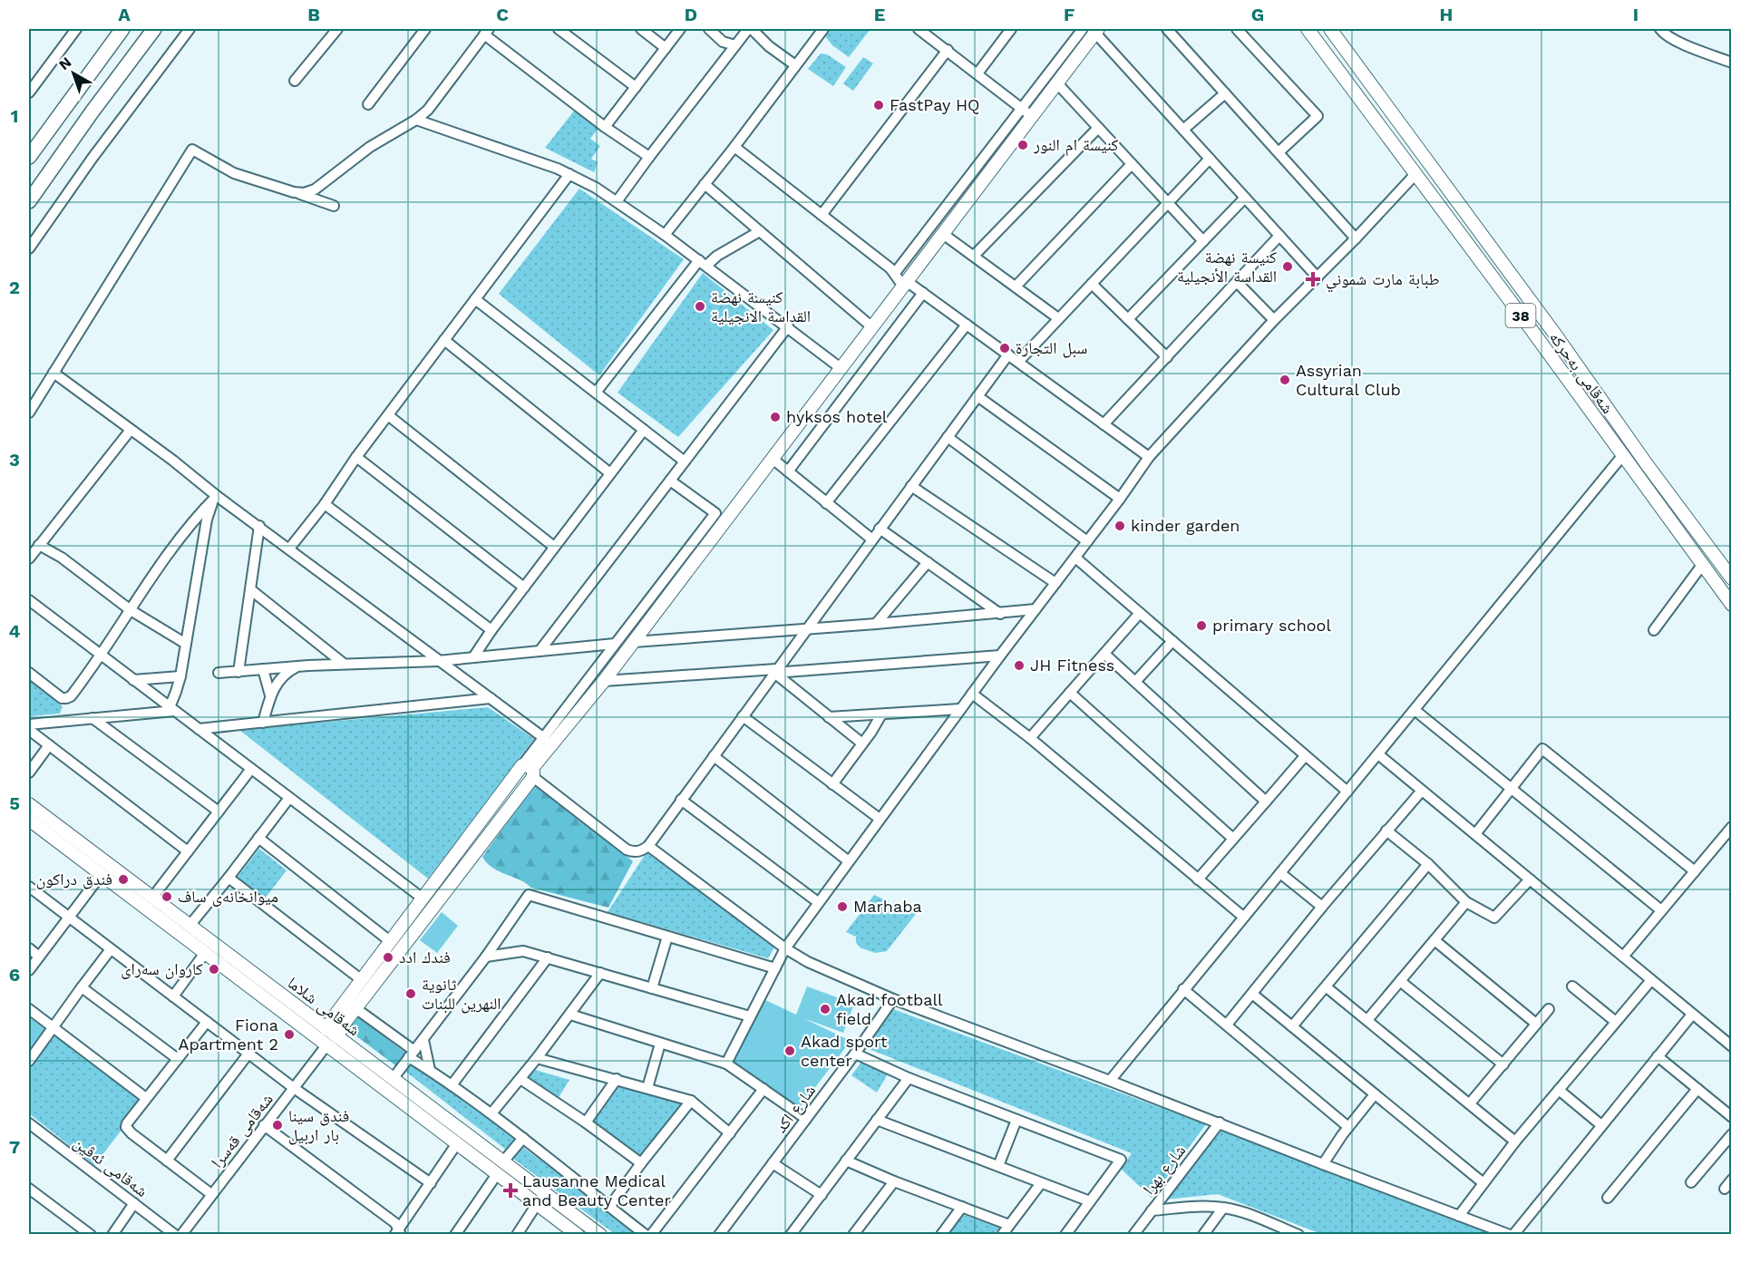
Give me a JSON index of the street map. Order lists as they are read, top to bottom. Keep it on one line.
{"streets":{"main road":["38","شەقامی بەحرکە","شەقامی شلاما"],"street":["شارع اكد","شەقامی قەسرا","شەقامی ئەڤین","شارع بهرا"]},"crossings":[["شەقامی شلاما","شەقامی قەسرا"]],"places":{"other":["FastPay HQ","كنيسة ام النور","كنيسة نهضة القداسة الأنجيلية","كنيسة نهضة القداسة الانجيلية","سبل التجارة","Assyrian Cultural Club","hyksos hotel","kinder garden","primary school","JH Fitness","فندق دراكون","میوانخانەی ساف","Marhaba","فندك ادد","کاروان سەرای","ثانوية النهرين للبنات","Akad football field","Fiona Apartment 2","Akad sport center","فندق سينا بار اربيل"],"health":["طبابة مارت شموني","Lausanne Medical and Beauty Center"]},"north":"top left","grid":{"columns":["A","B","C","D","E","F","G","H","I"],"rows":["1","2","3","4","5","6","7"]}}
